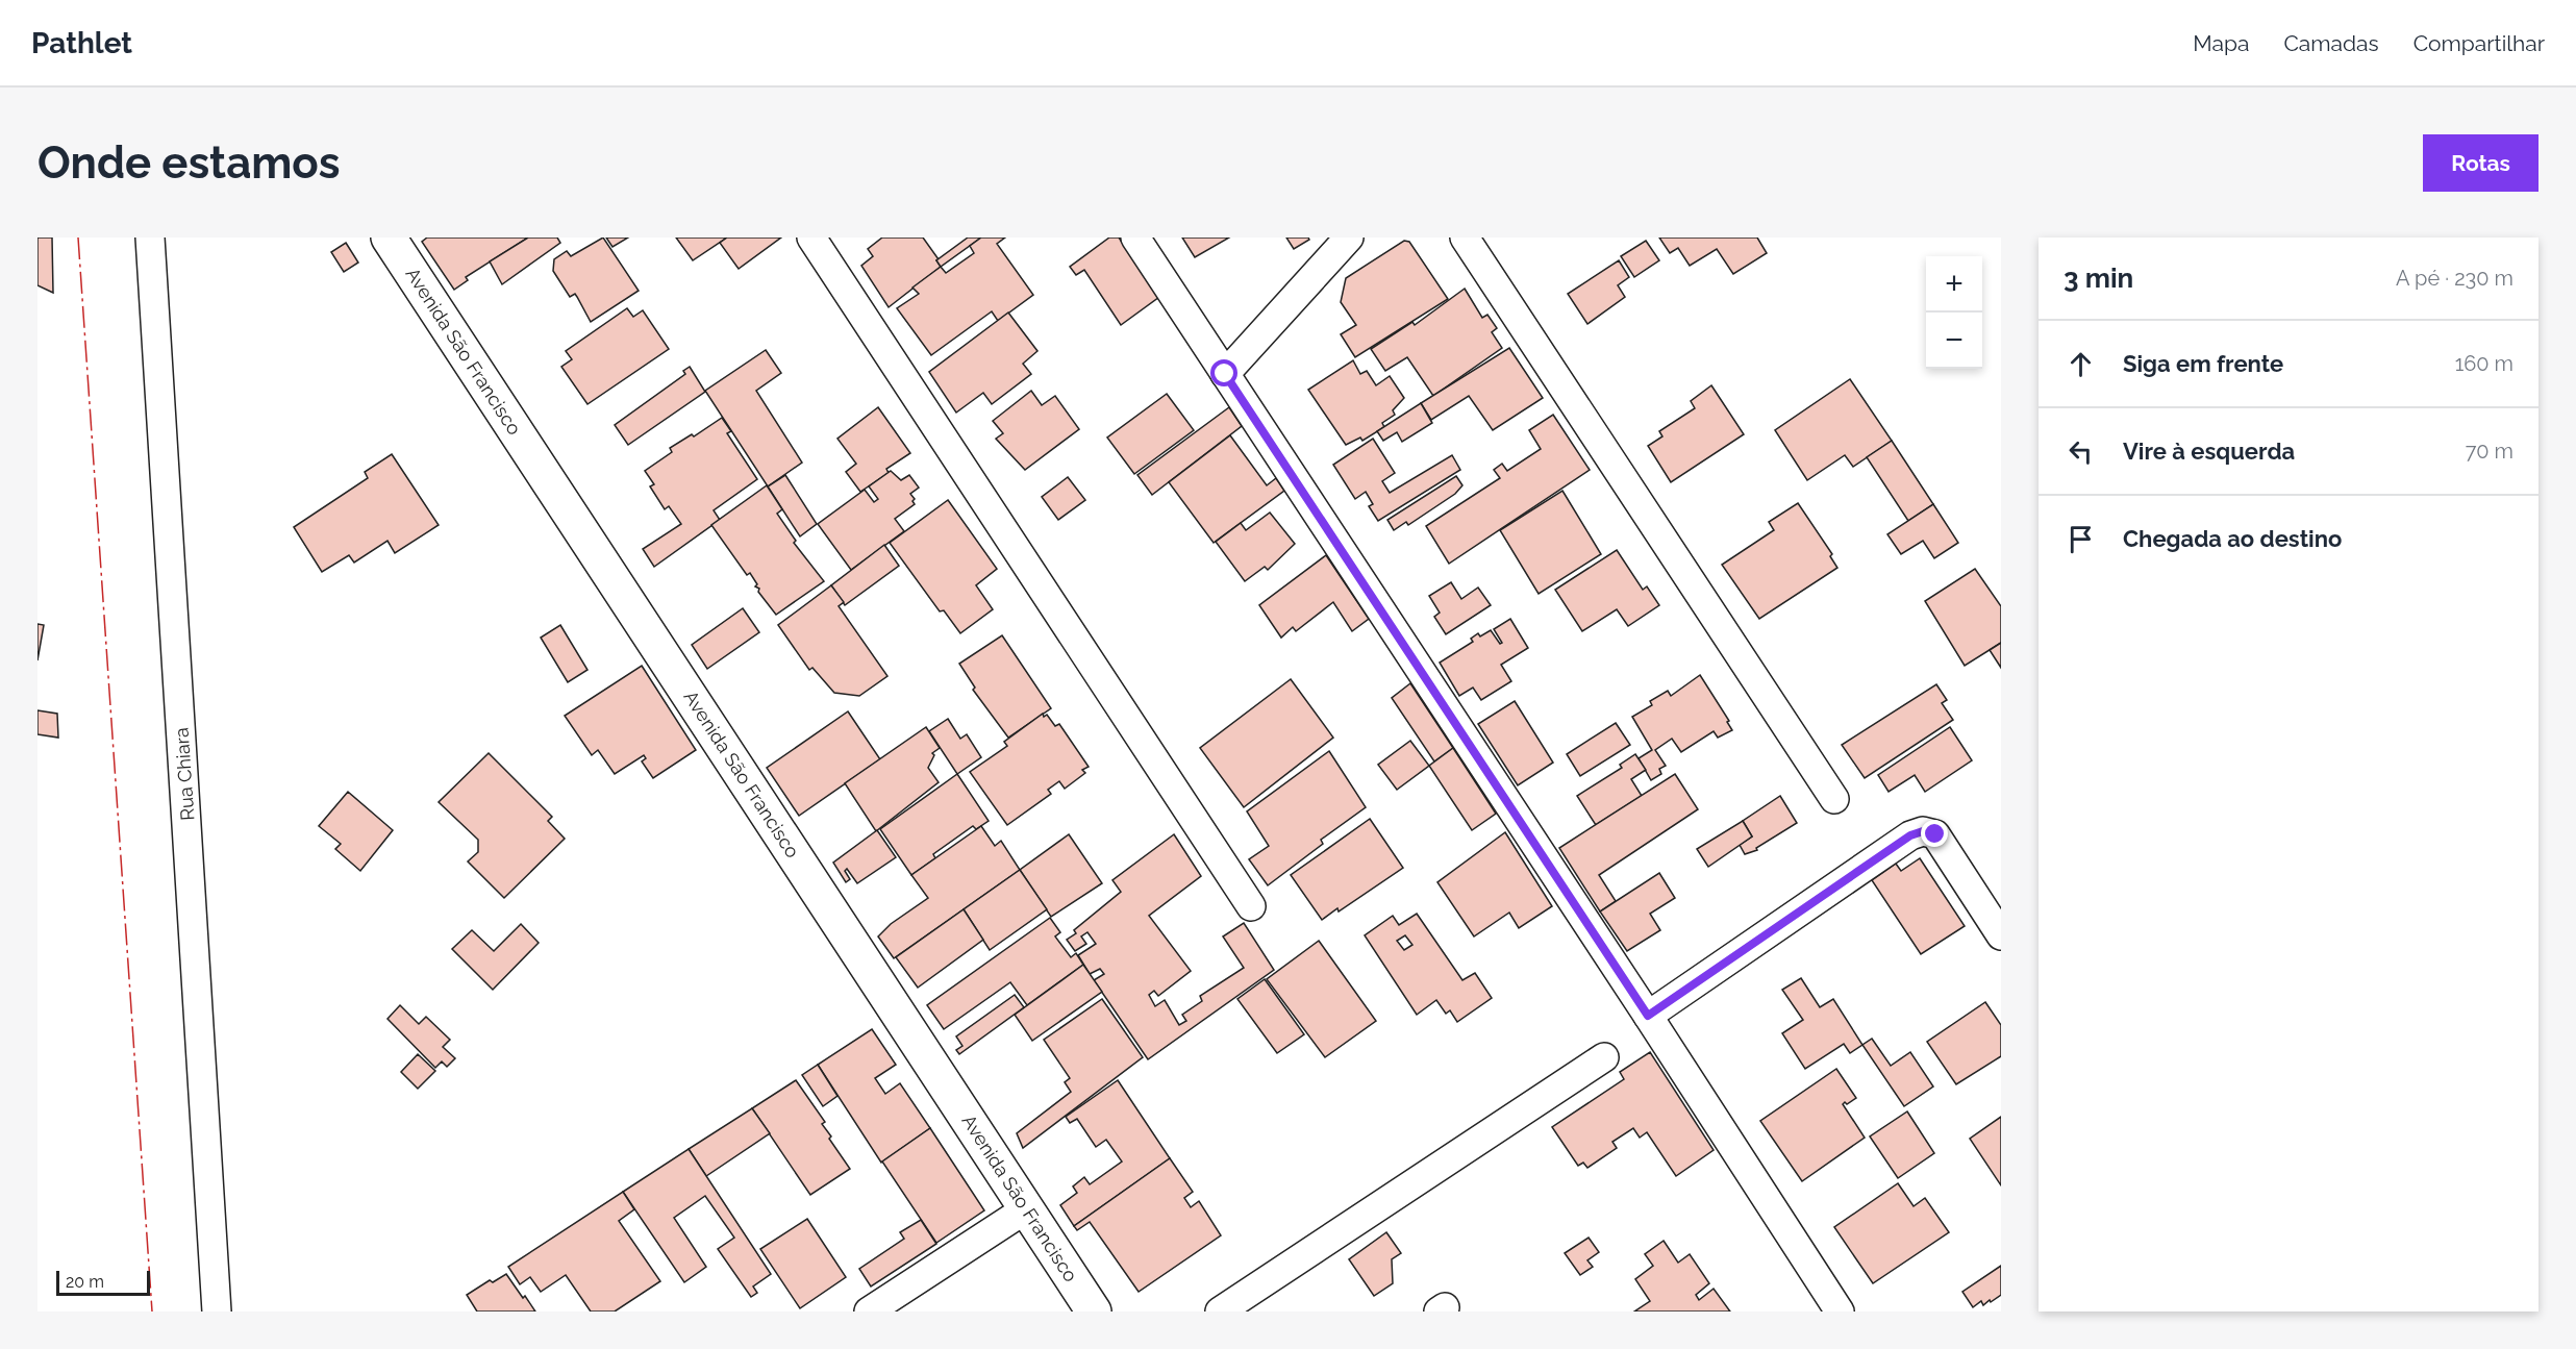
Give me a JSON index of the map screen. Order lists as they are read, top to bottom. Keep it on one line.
{"streets":{"street":["Avenida São Francisco","Rua Chiara"]},"scale_bar":"20 m","page":{"header":"Pathlet","nav":["Mapa","Camadas","Compartilhar"],"buttons":"Rotas","title":"Onde estamos","heading":["3 min","A pé · 230 m"],"map_buttons":["+","−"],"list":[["Siga em frente","160 m"],["Vire à esquerda","70 m"],"Chegada ao destino"],"scale":"20 m"}}
